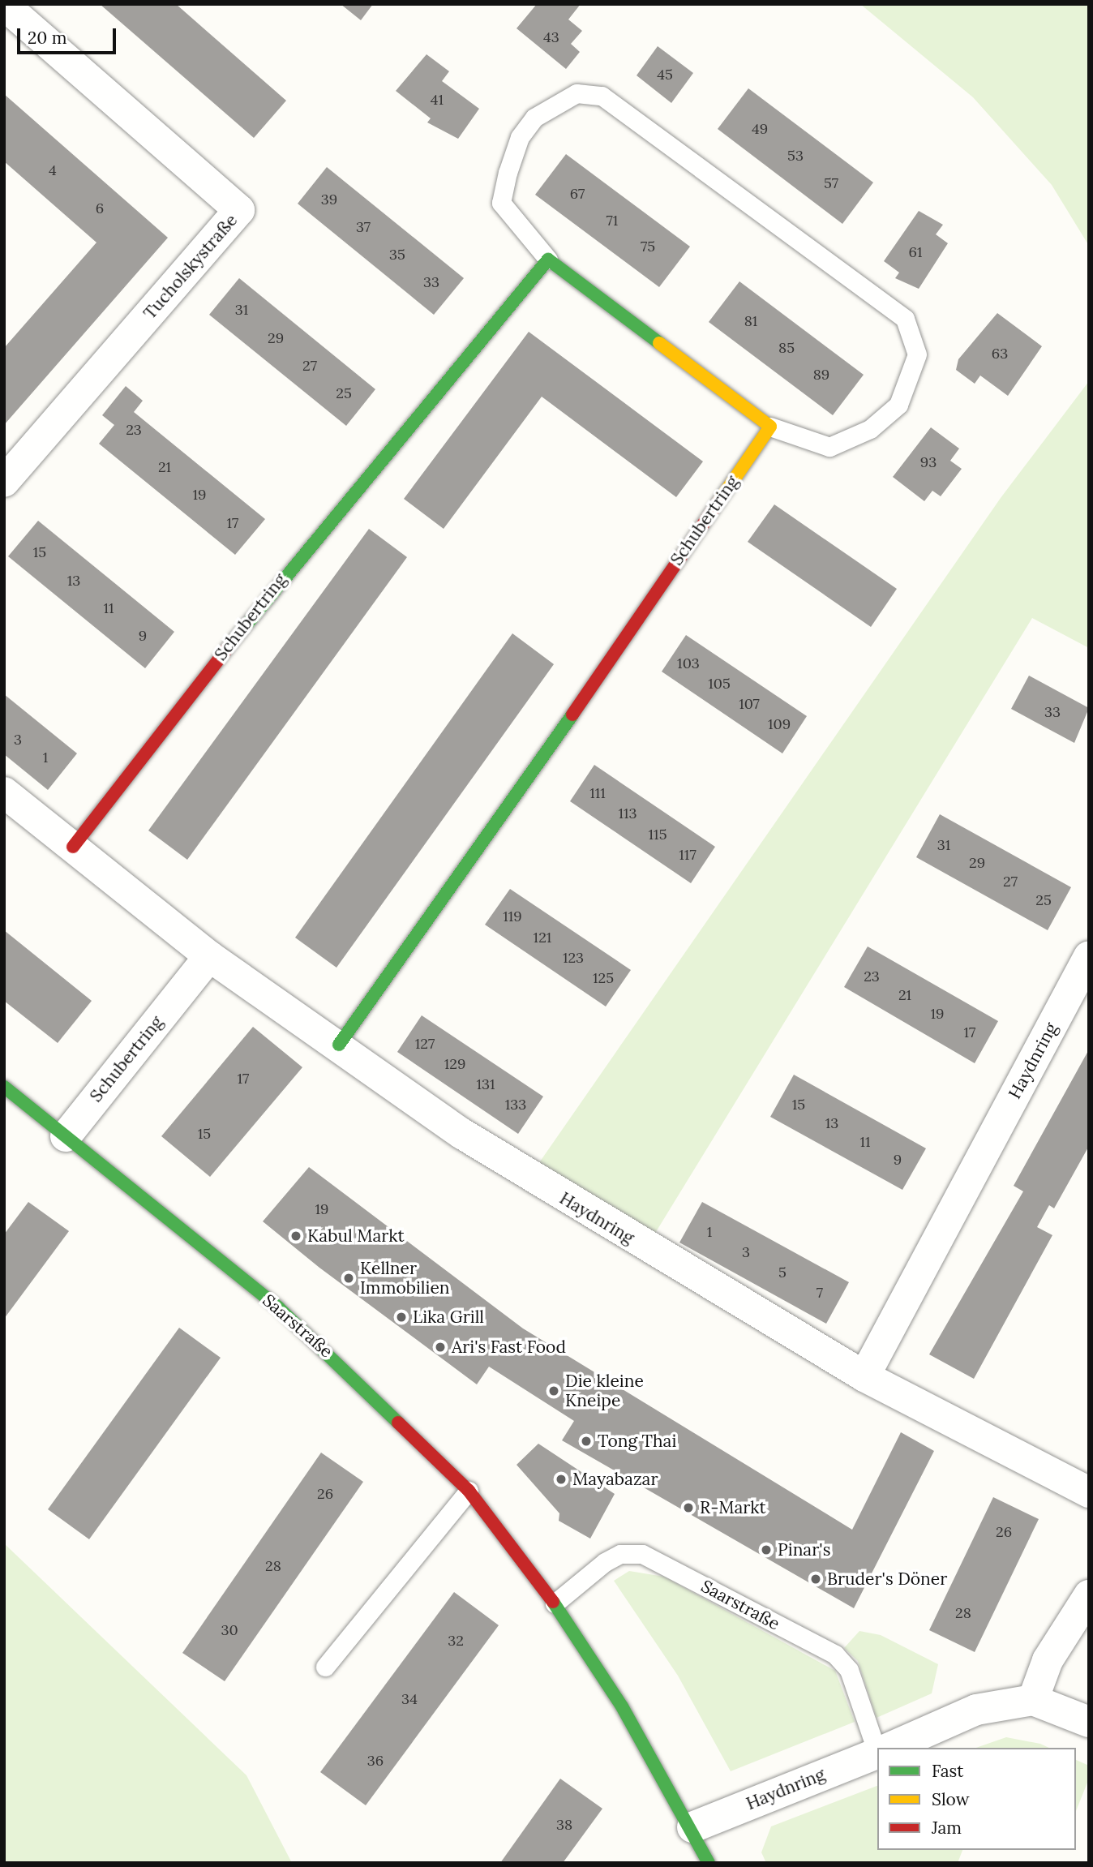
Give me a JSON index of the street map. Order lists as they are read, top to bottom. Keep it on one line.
{"streets":{"street":["Tucholskystraße","Schubertring","Haydnring","Saarstraße"]},"crossings":[["Schubertring","Haydnring"],["Schubertring","Saarstraße"],["Haydnring","Saarstraße"]],"places":["Kabul Markt","Kellner Immobilien","Lika Grill","Ari's Fast Food","Die kleine Kneipe","Tong Thai","Mayabazar","R-Markt","Pinar's","Bruder's Döner"],"house_numbers":["43","45","41","49","53","4","57","67","39","6","71","37","75","61","35","33","31","81","29","85","63","27","89","25","23","93","21","19","17","15","13","11","9","103","105","107","33","109","3","1","111","113","115","31","117","29","27","25","119","121","123","23","125","21","19","17","127","129","17","131","133","15","13","15","11","9","19","1","3","5","7","26","26","28","28","30","32","34","36","38"],"legend":["Fast","Slow","Jam"],"scale_bar":"20 m"}
